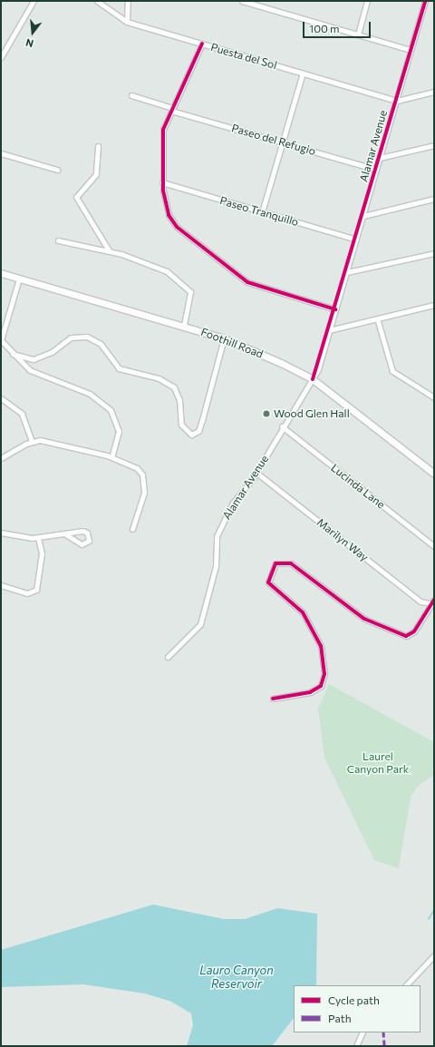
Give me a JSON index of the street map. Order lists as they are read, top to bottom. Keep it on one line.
{"streets":{"main road":["Foothill Road"],"street":["Puesta del Sol","Paseo del Refugio","Alamar Avenue","Paseo Tranquillo","Lucinda Lane","Marilyn Way"]},"crossings":[["Puesta del Sol","Alamar Avenue"],["Paseo del Refugio","Alamar Avenue"],["Alamar Avenue","Paseo Tranquillo"],["Alamar Avenue","Foothill Road"],["Alamar Avenue","Lucinda Lane"],["Alamar Avenue","Marilyn Way"]],"water":["Lauro Canyon Reservoir"],"parks":["Laurel Canyon Park"],"places":["Wood Glen Hall"],"legend":["Cycle path","Path"],"scale_bar":"100 m","north":"bottom"}
